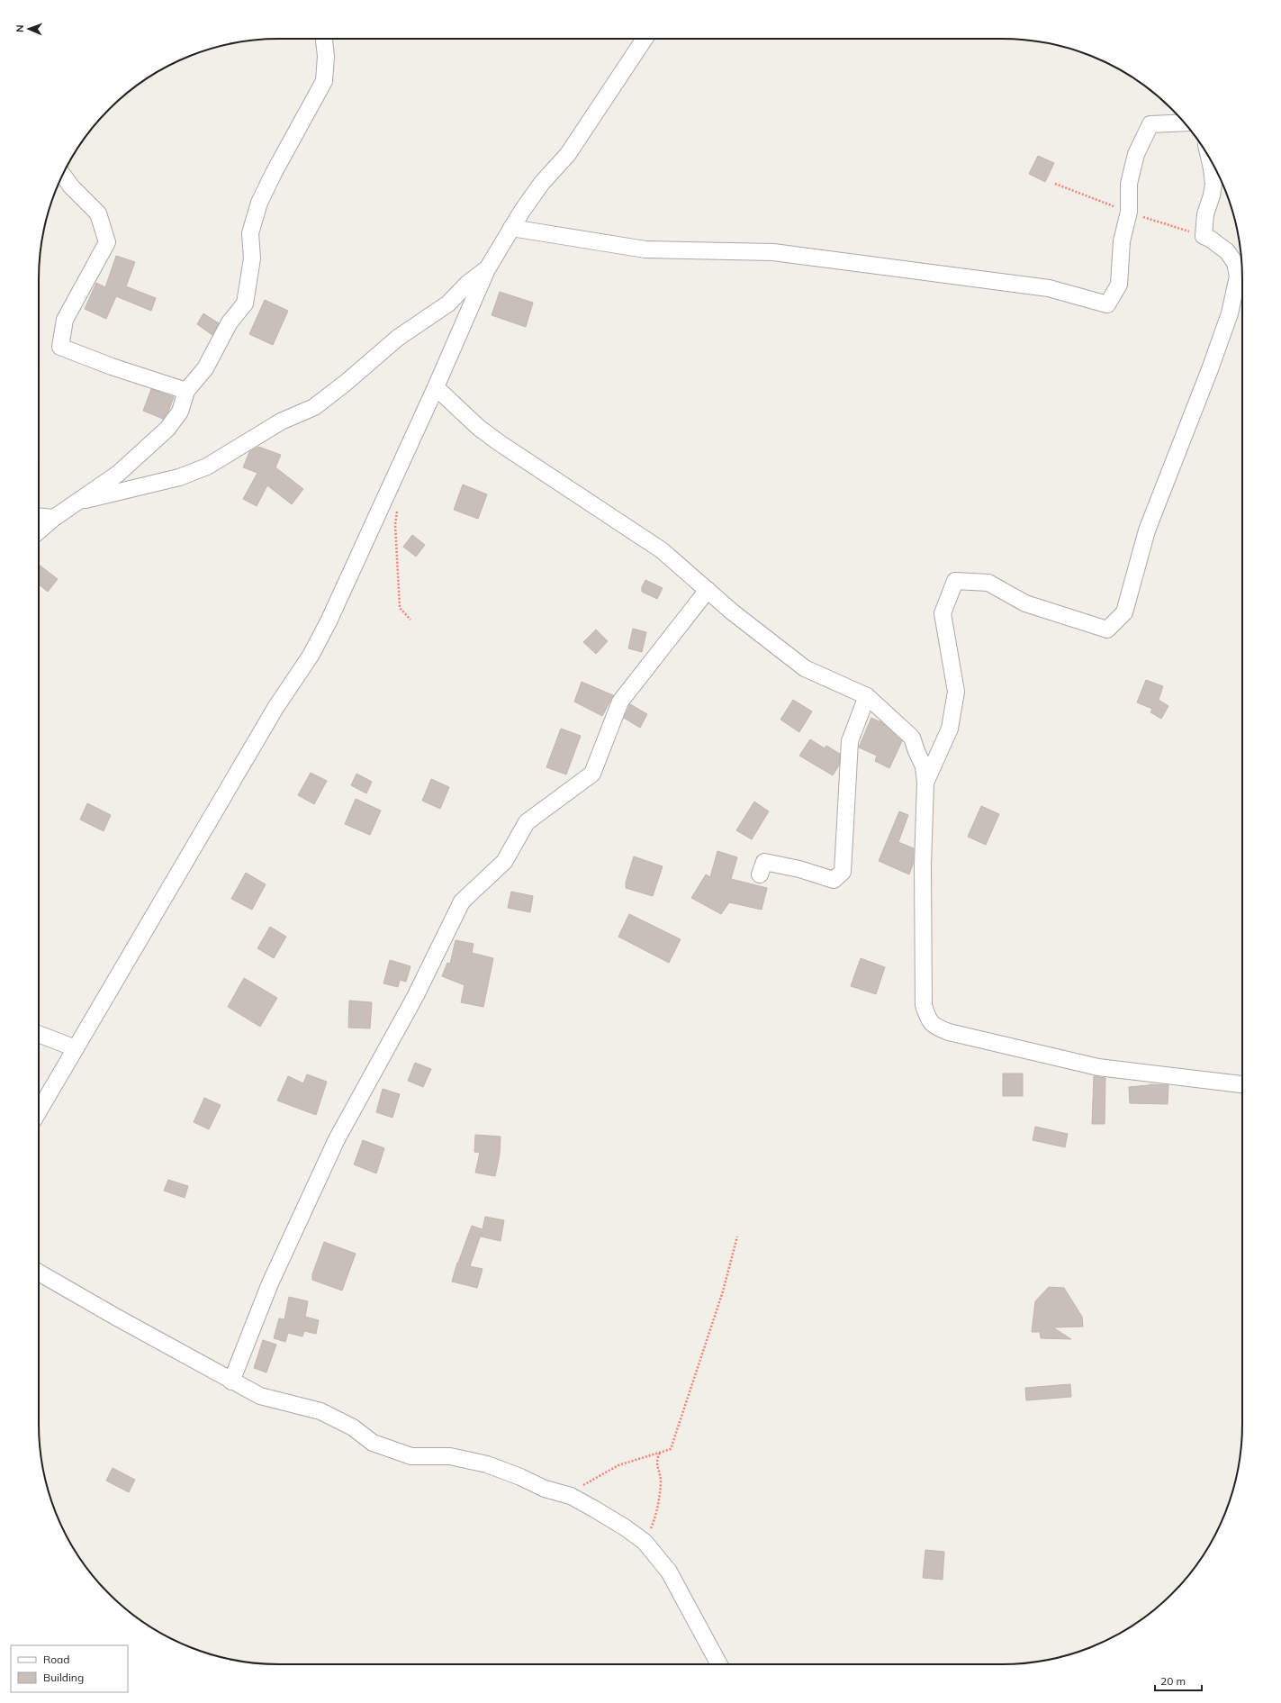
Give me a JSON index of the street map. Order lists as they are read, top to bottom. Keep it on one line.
{"legend":["Road","Building"],"scale_bar":"20 m","north":"left"}
